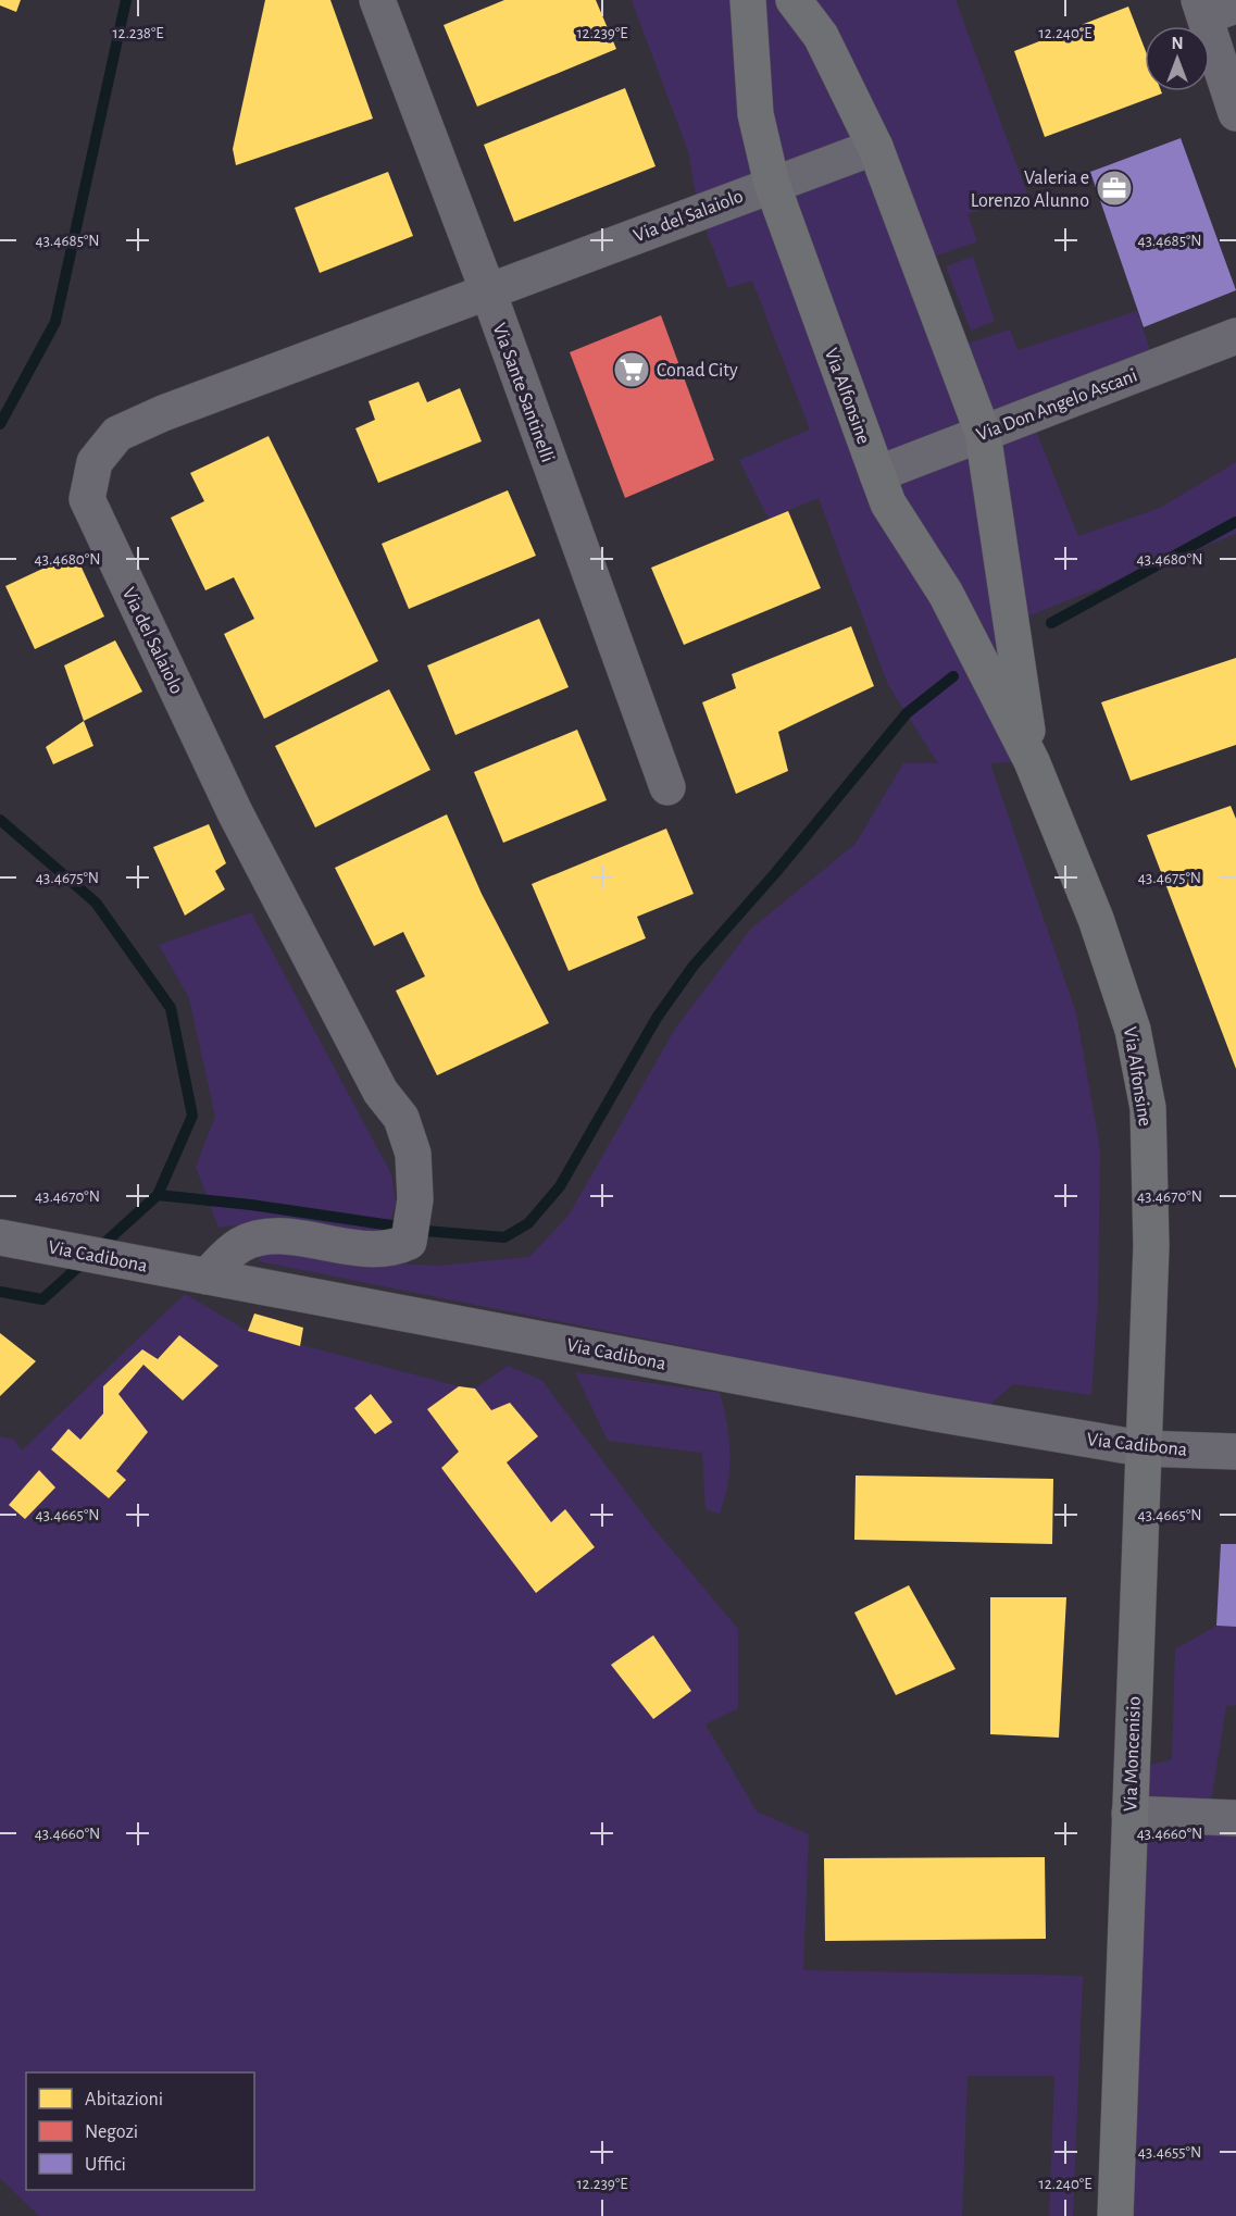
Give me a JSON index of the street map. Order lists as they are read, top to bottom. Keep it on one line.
{"streets":{"main road":["Via Alfonsine","Via Moncenisio"],"street":["Via del Salaiolo","Via Sante Santinelli","Via Don Angelo Ascani","Via Cadibona"]},"crossings":[["Via del Salaiolo","Via Sante Santinelli"],["Via del Salaiolo","Via Alfonsine"],["Via del Salaiolo","Via Cadibona"],["Via Alfonsine","Via Don Angelo Ascani"],["Via Alfonsine","Via Cadibona"],["Via Alfonsine","Via Moncenisio"],["Via Cadibona","Via Moncenisio"]],"places":{"office":["Valeria e Lorenzo Alunno"],"supermarket":["Conad City"]},"legend":["Abitazioni","Negozi","Uffici"],"north":"top","coordinates":["12.238°E","12.239°E","12.240°E","43.4685°N","43.4680°N","43.4675°N","43.4670°N","43.4665°N","43.4660°N","43.4655°N"]}
